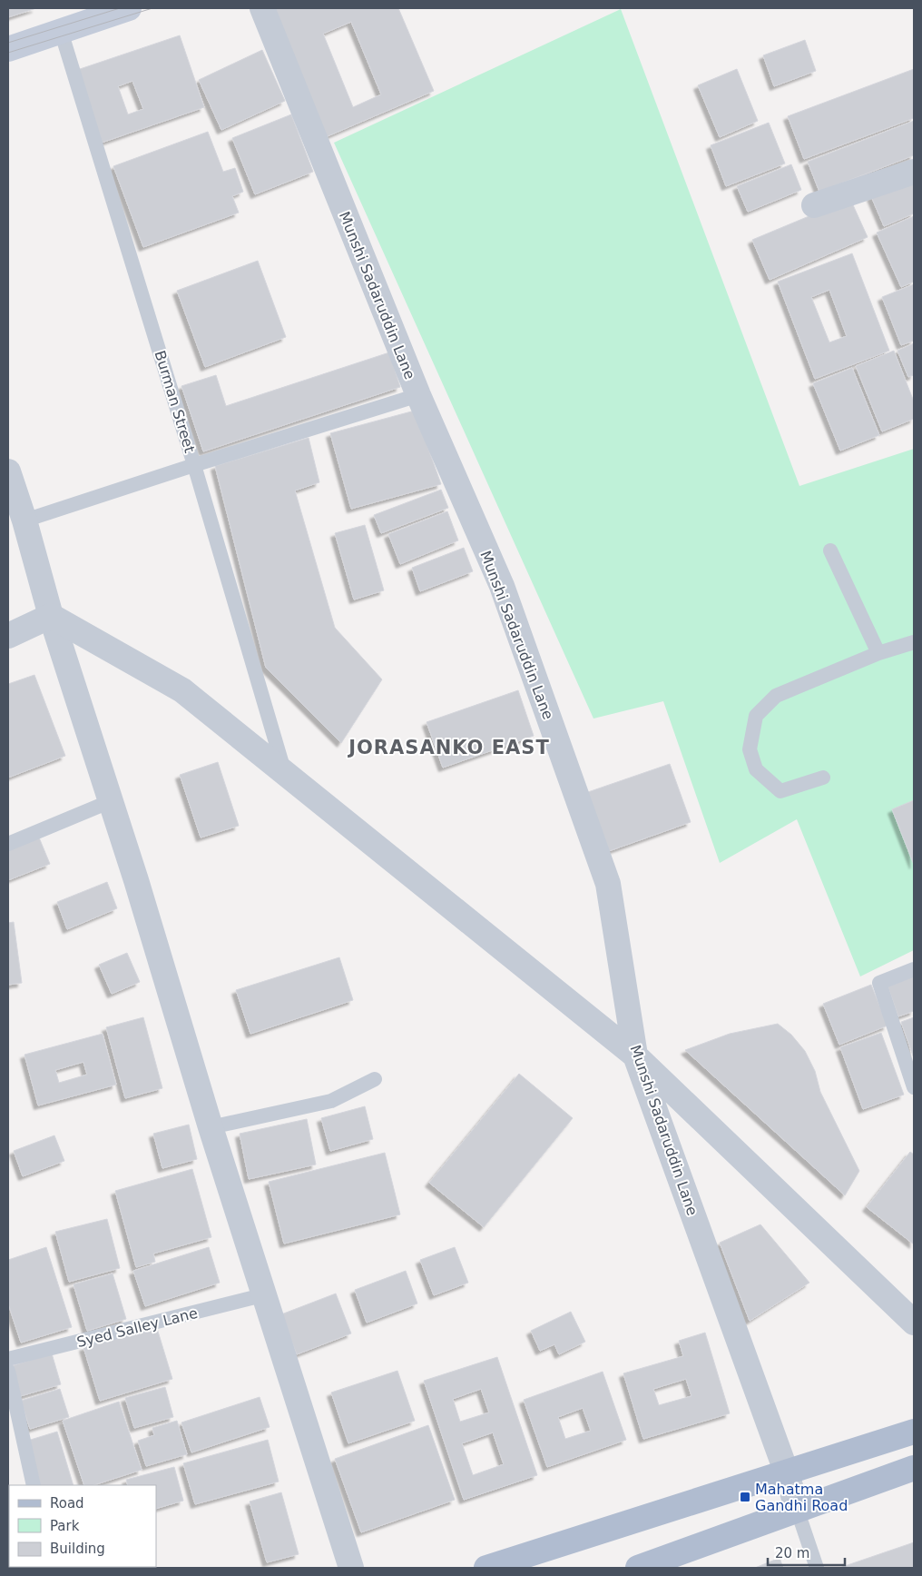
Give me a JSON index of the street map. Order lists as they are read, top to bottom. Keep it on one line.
{"streets":{"street":["Munshi Sadaruddin Lane"],"lane":["Burman Street","Syed Salley Lane"]},"districts":["JORASANKO EAST"],"places":{"transit":["Mahatma Gandhi Road"]},"legend":["Road","Park","Building"],"scale_bar":"20 m"}
